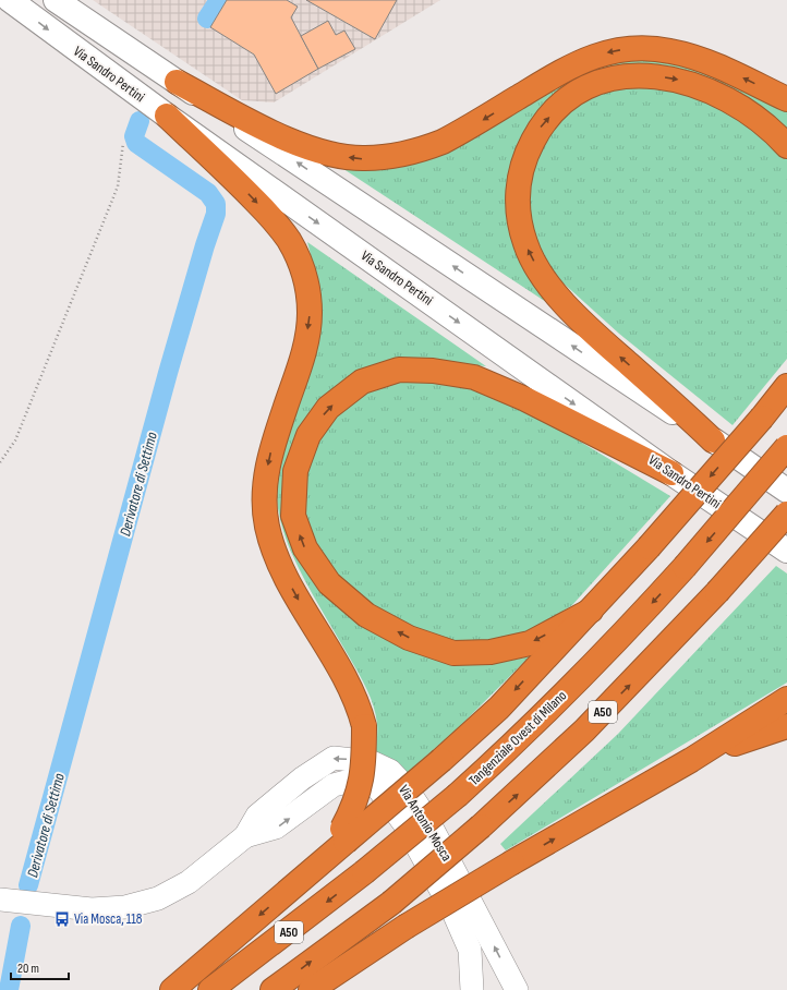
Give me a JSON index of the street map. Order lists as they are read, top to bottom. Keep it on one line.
{"streets":{"highway":["A50","Tangenziale Ovest di Milano"],"main road":["Via Sandro Pertini"],"street":["Via Antonio Mosca"]},"water":["Derivatore di Settimo"],"places":{"bus stop":["Via Mosca, 118"]},"scale_bar":"20 m"}
